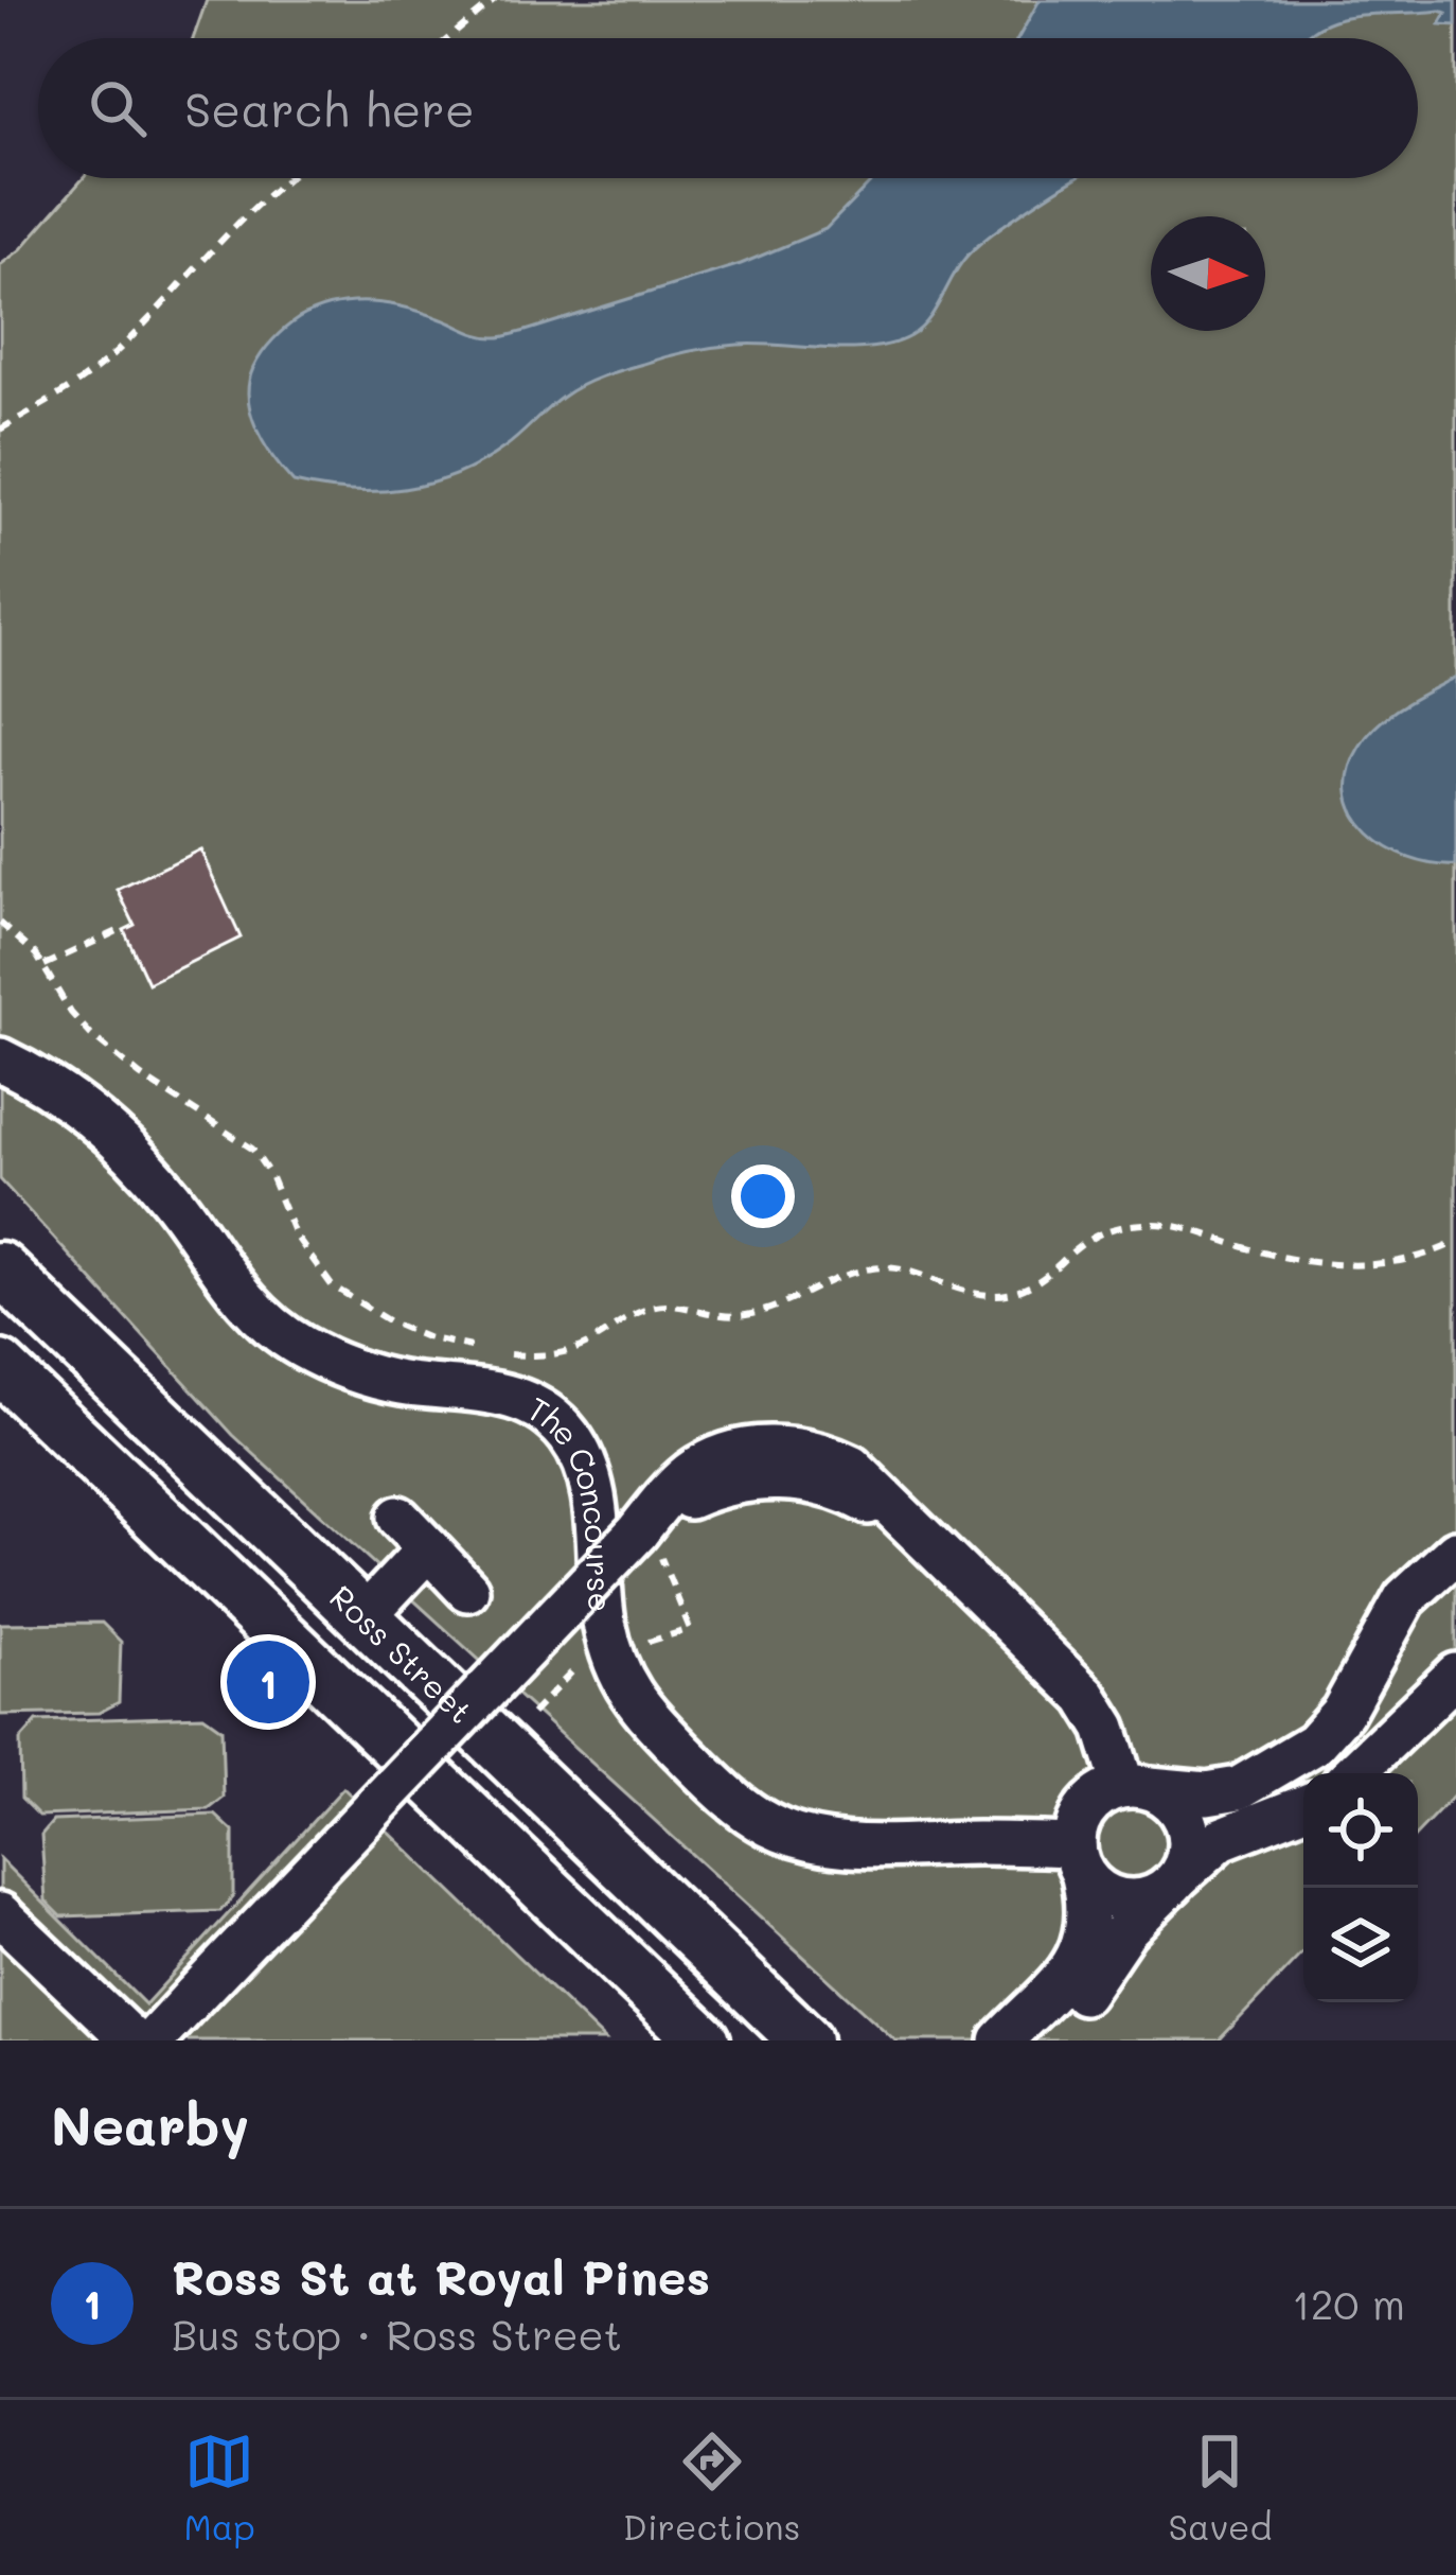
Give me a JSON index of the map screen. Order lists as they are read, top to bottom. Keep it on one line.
{"streets":{"main road":["Ross Street"],"street":["The Concourse"]},"north":"right","page":{"search":"Search here","pins":"1","heading":"Nearby","list":[{"mark":"1","name":"Ross St at Royal Pines","note":"Bus stop · Ross Street","value":"120 m"}],"nav":["Map","Directions","Saved"]}}
